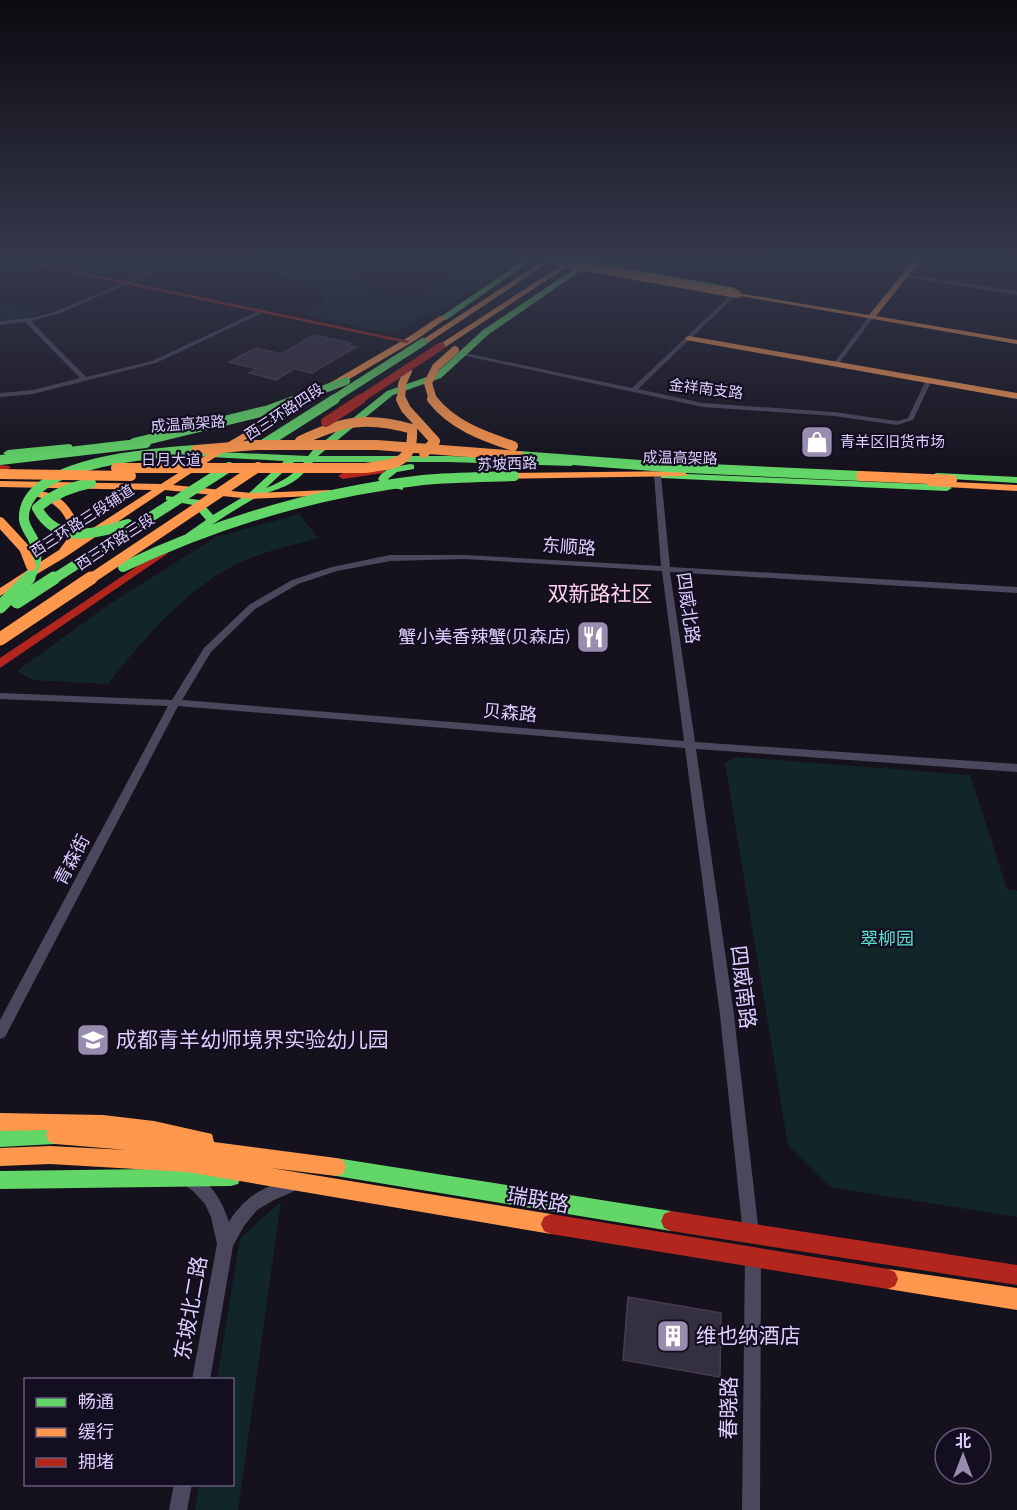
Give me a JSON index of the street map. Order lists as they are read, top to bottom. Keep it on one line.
{"streets":{"main road":["西三环路四段","成温高架路","日月大道","苏坡西路","西三环路三段辅道","西三环路三段","瑞联路"],"street":["金祥南支路","东顺路","四威北路","贝森路","青森街","四威南路","东坡北二路","春晓路"]},"crossings":[["金祥南支路","西三环路四段"],["西三环路四段","苏坡西路"],["西三环路四段","西三环路三段"],["成温高架路","日月大道"],["成温高架路","苏坡西路"],["苏坡西路","西三环路三段辅道"],["苏坡西路","四威北路"],["东顺路","四威北路"],["东顺路","贝森路"],["东顺路","青森街"],["四威北路","贝森路"],["四威北路","四威南路"],["贝森路","青森街"],["贝森路","四威南路"],["四威南路","瑞联路"],["四威南路","春晓路"],["瑞联路","春晓路"]],"districts":["双新路社区"],"parks":["翠柳园"],"places":{"shop":["青羊区旧货市场"],"restaurant":["蟹小美香辣蟹(贝森店)"],"school or university":["成都青羊幼师境界实验幼儿园"],"building":["维也纳酒店"]},"legend":["畅通","缓行","拥堵"],"north":"top"}
